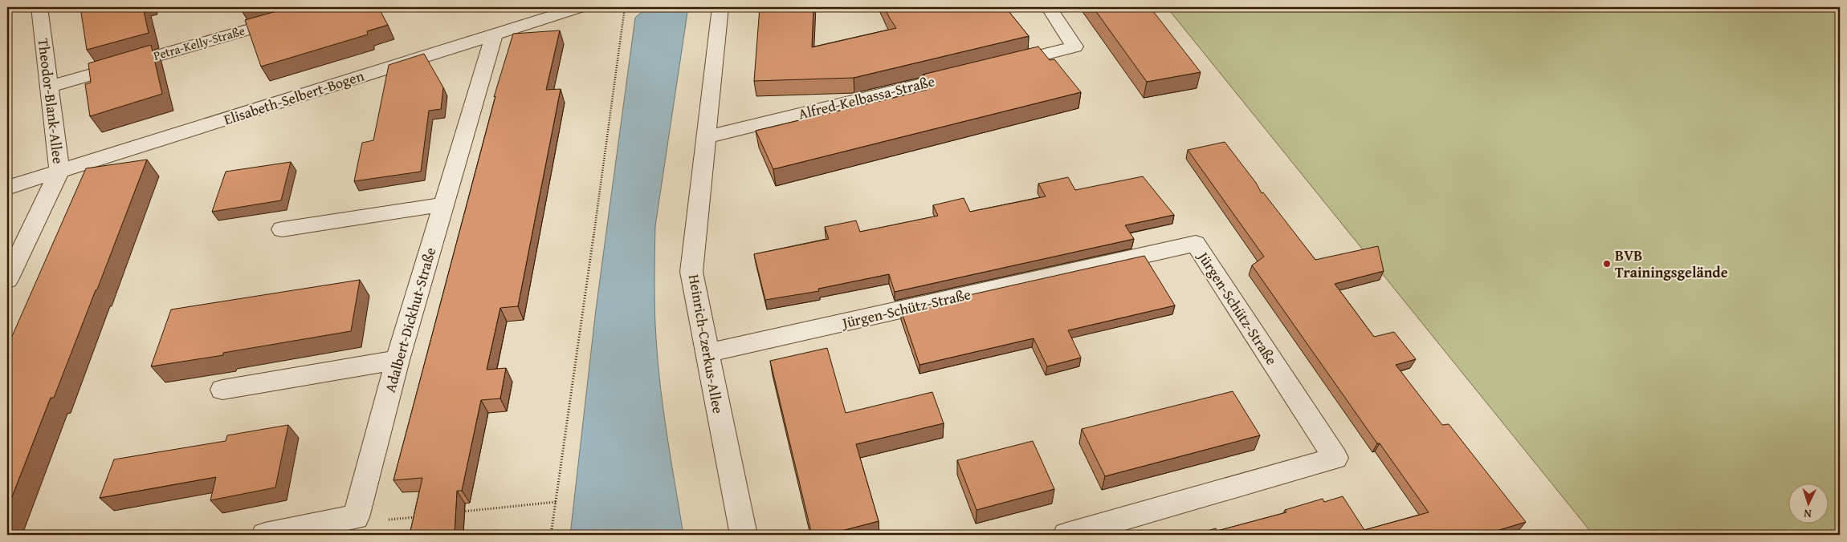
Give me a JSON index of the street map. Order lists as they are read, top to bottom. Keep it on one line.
{"streets":{"street":["Petra-Kelly-Straße","Elisabeth-Selbert-Bogen","Alfred-Kelbassa-Straße","Theodor-Blank-Allee","Jürgen-Schütz-Straße","Adalbert-Dickhut-Straße","Heinrich-Czerkus-Allee"]},"crossings":[["Petra-Kelly-Straße","Theodor-Blank-Allee"],["Elisabeth-Selbert-Bogen","Theodor-Blank-Allee"],["Elisabeth-Selbert-Bogen","Adalbert-Dickhut-Straße"],["Alfred-Kelbassa-Straße","Heinrich-Czerkus-Allee"],["Jürgen-Schütz-Straße","Heinrich-Czerkus-Allee"]],"places":["BVB Trainingsgelände"],"north":"bottom"}
